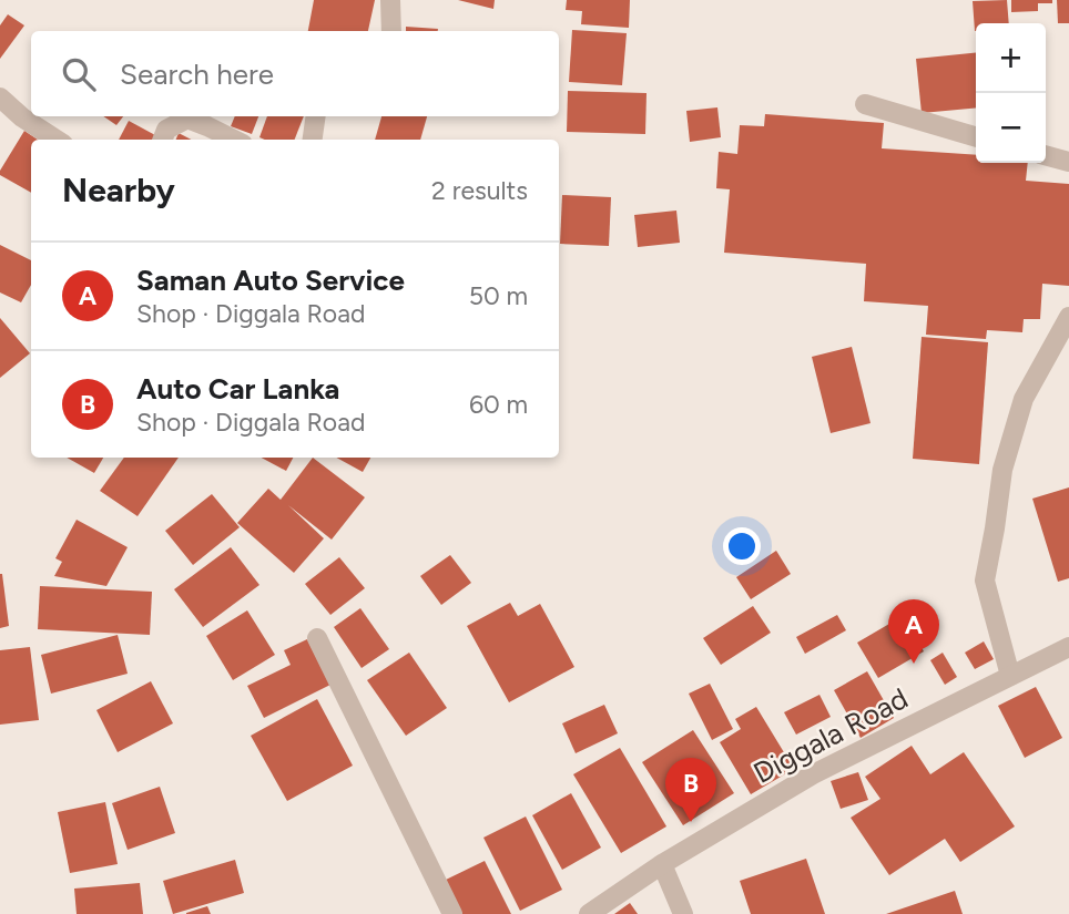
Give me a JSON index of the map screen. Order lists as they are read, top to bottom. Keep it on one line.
{"streets":{"street":["Diggala Road"]},"page":{"map_buttons":["+","−"],"search":"Search here","heading":["Nearby","2 results"],"list":[{"mark":"A","name":"Saman Auto Service","note":"Shop · Diggala Road","value":"50 m"},{"mark":"B","name":"Auto Car Lanka","note":"Shop · Diggala Road","value":"60 m"}],"pins":["A","B"]}}
